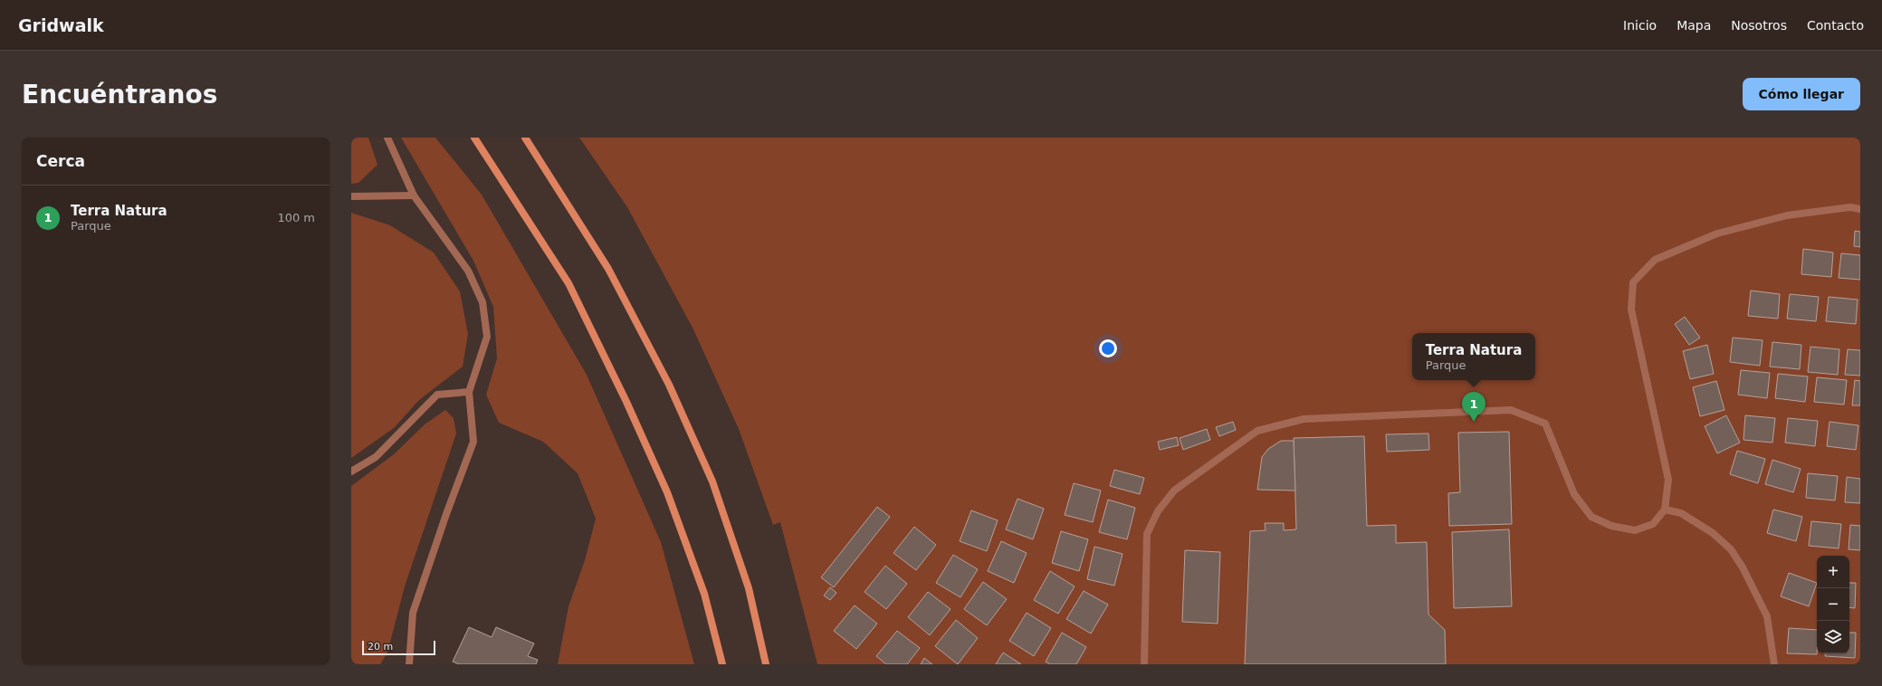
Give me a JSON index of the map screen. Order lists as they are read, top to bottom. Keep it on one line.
{"scale_bar":"20 m","page":{"header":"Gridwalk","nav":["Inicio","Mapa","Nosotros","Contacto"],"buttons":"Cómo llegar","title":"Encuéntranos","heading":"Cerca","list":[{"mark":"1","name":"Terra Natura","note":"Parque","value":"100 m"}],"popup":["Terra Natura","Parque"],"pins":"1","map_buttons":["+","−"],"scale":"20 m"}}
